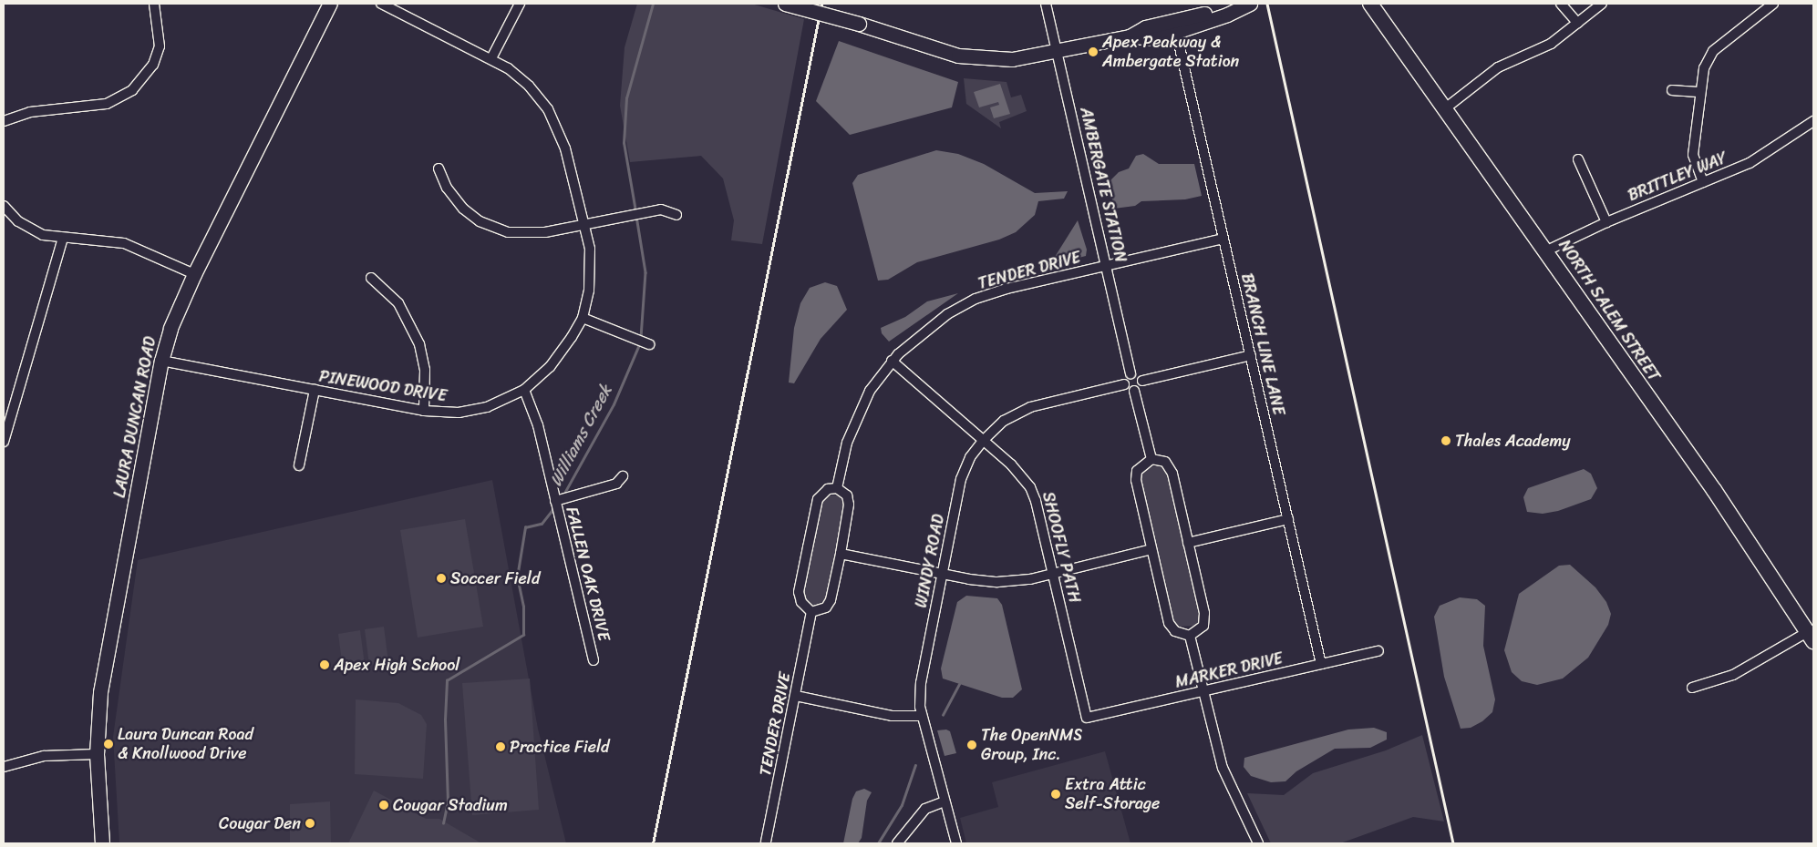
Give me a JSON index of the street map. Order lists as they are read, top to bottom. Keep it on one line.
{"streets":{"main road":["NORTH SALEM STREET"],"street":["BRITTLEY WAY","AMBERGATE STATION","TENDER DRIVE","BRANCH LINE LANE","PINEWOOD DRIVE","LAURA DUNCAN ROAD","SHOOFLY PATH","WINDY ROAD","FALLEN OAK DRIVE","MARKER DRIVE"]},"crossings":[["BRITTLEY WAY","NORTH SALEM STREET"],["AMBERGATE STATION","TENDER DRIVE"],["AMBERGATE STATION","WINDY ROAD"],["TENDER DRIVE","BRANCH LINE LANE"],["TENDER DRIVE","SHOOFLY PATH"],["BRANCH LINE LANE","MARKER DRIVE"],["PINEWOOD DRIVE","LAURA DUNCAN ROAD"],["PINEWOOD DRIVE","FALLEN OAK DRIVE"],["SHOOFLY PATH","WINDY ROAD"],["SHOOFLY PATH","MARKER DRIVE"]],"water":["Williams Creek"],"places":["Apex Peakway & Ambergate Station","Thales Academy","Soccer Field","Apex High School","Laura Duncan Road & Knollwood Drive","The OpenNMS Group, Inc.","Practice Field","Extra Attic Self-Storage","Cougar Stadium","Cougar Den"]}
